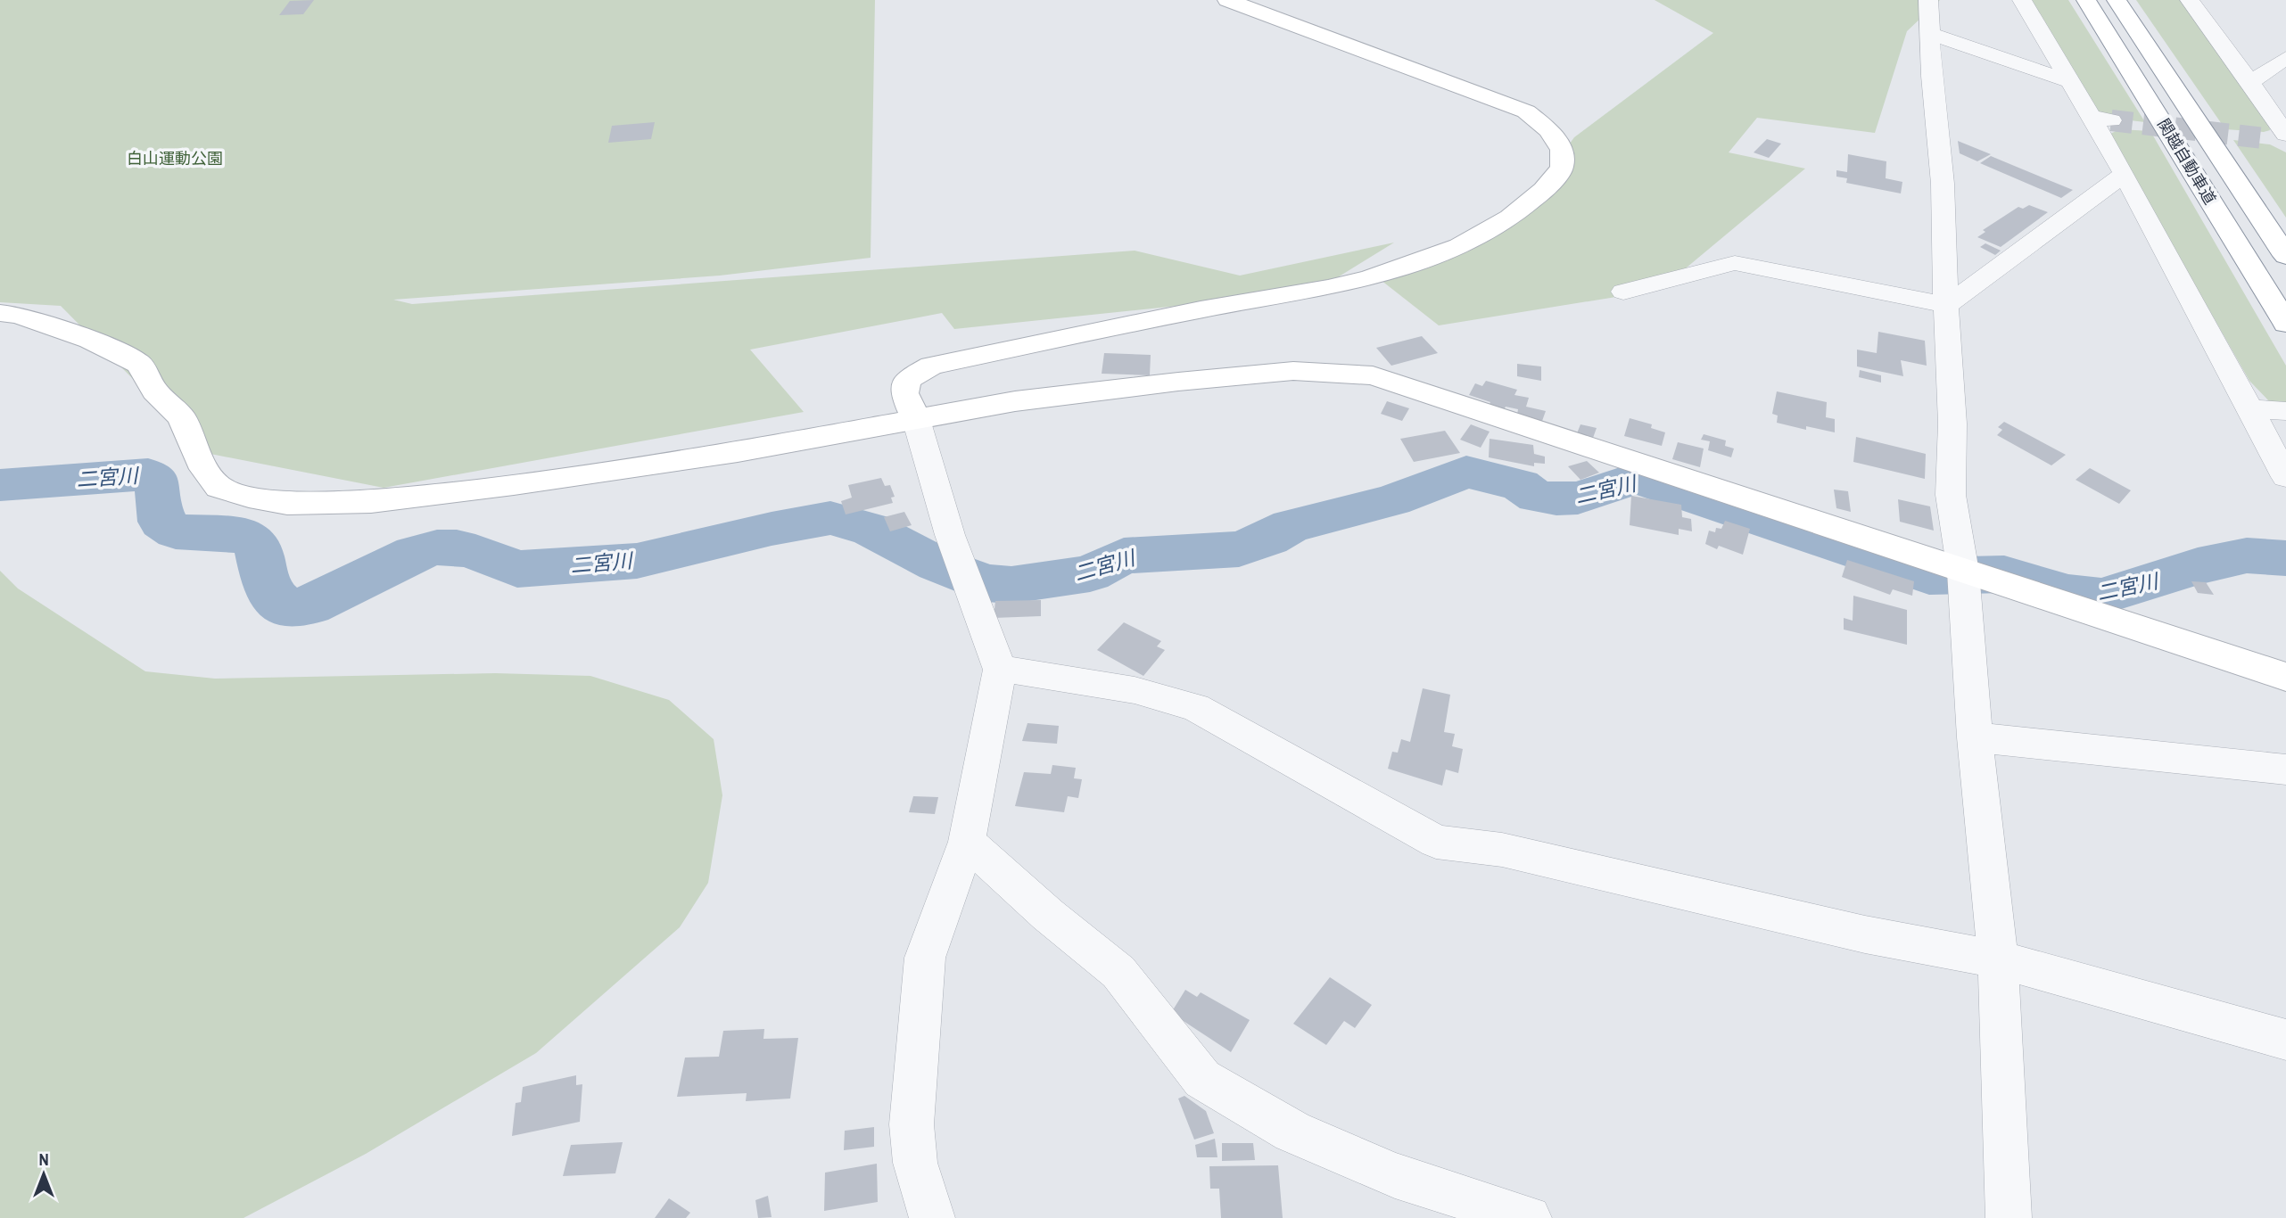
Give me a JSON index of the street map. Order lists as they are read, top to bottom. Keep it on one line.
{"streets":{"main road":["関越自動車道"]},"water":["二宮川"],"parks":["白山運動公園"],"north":"top"}
